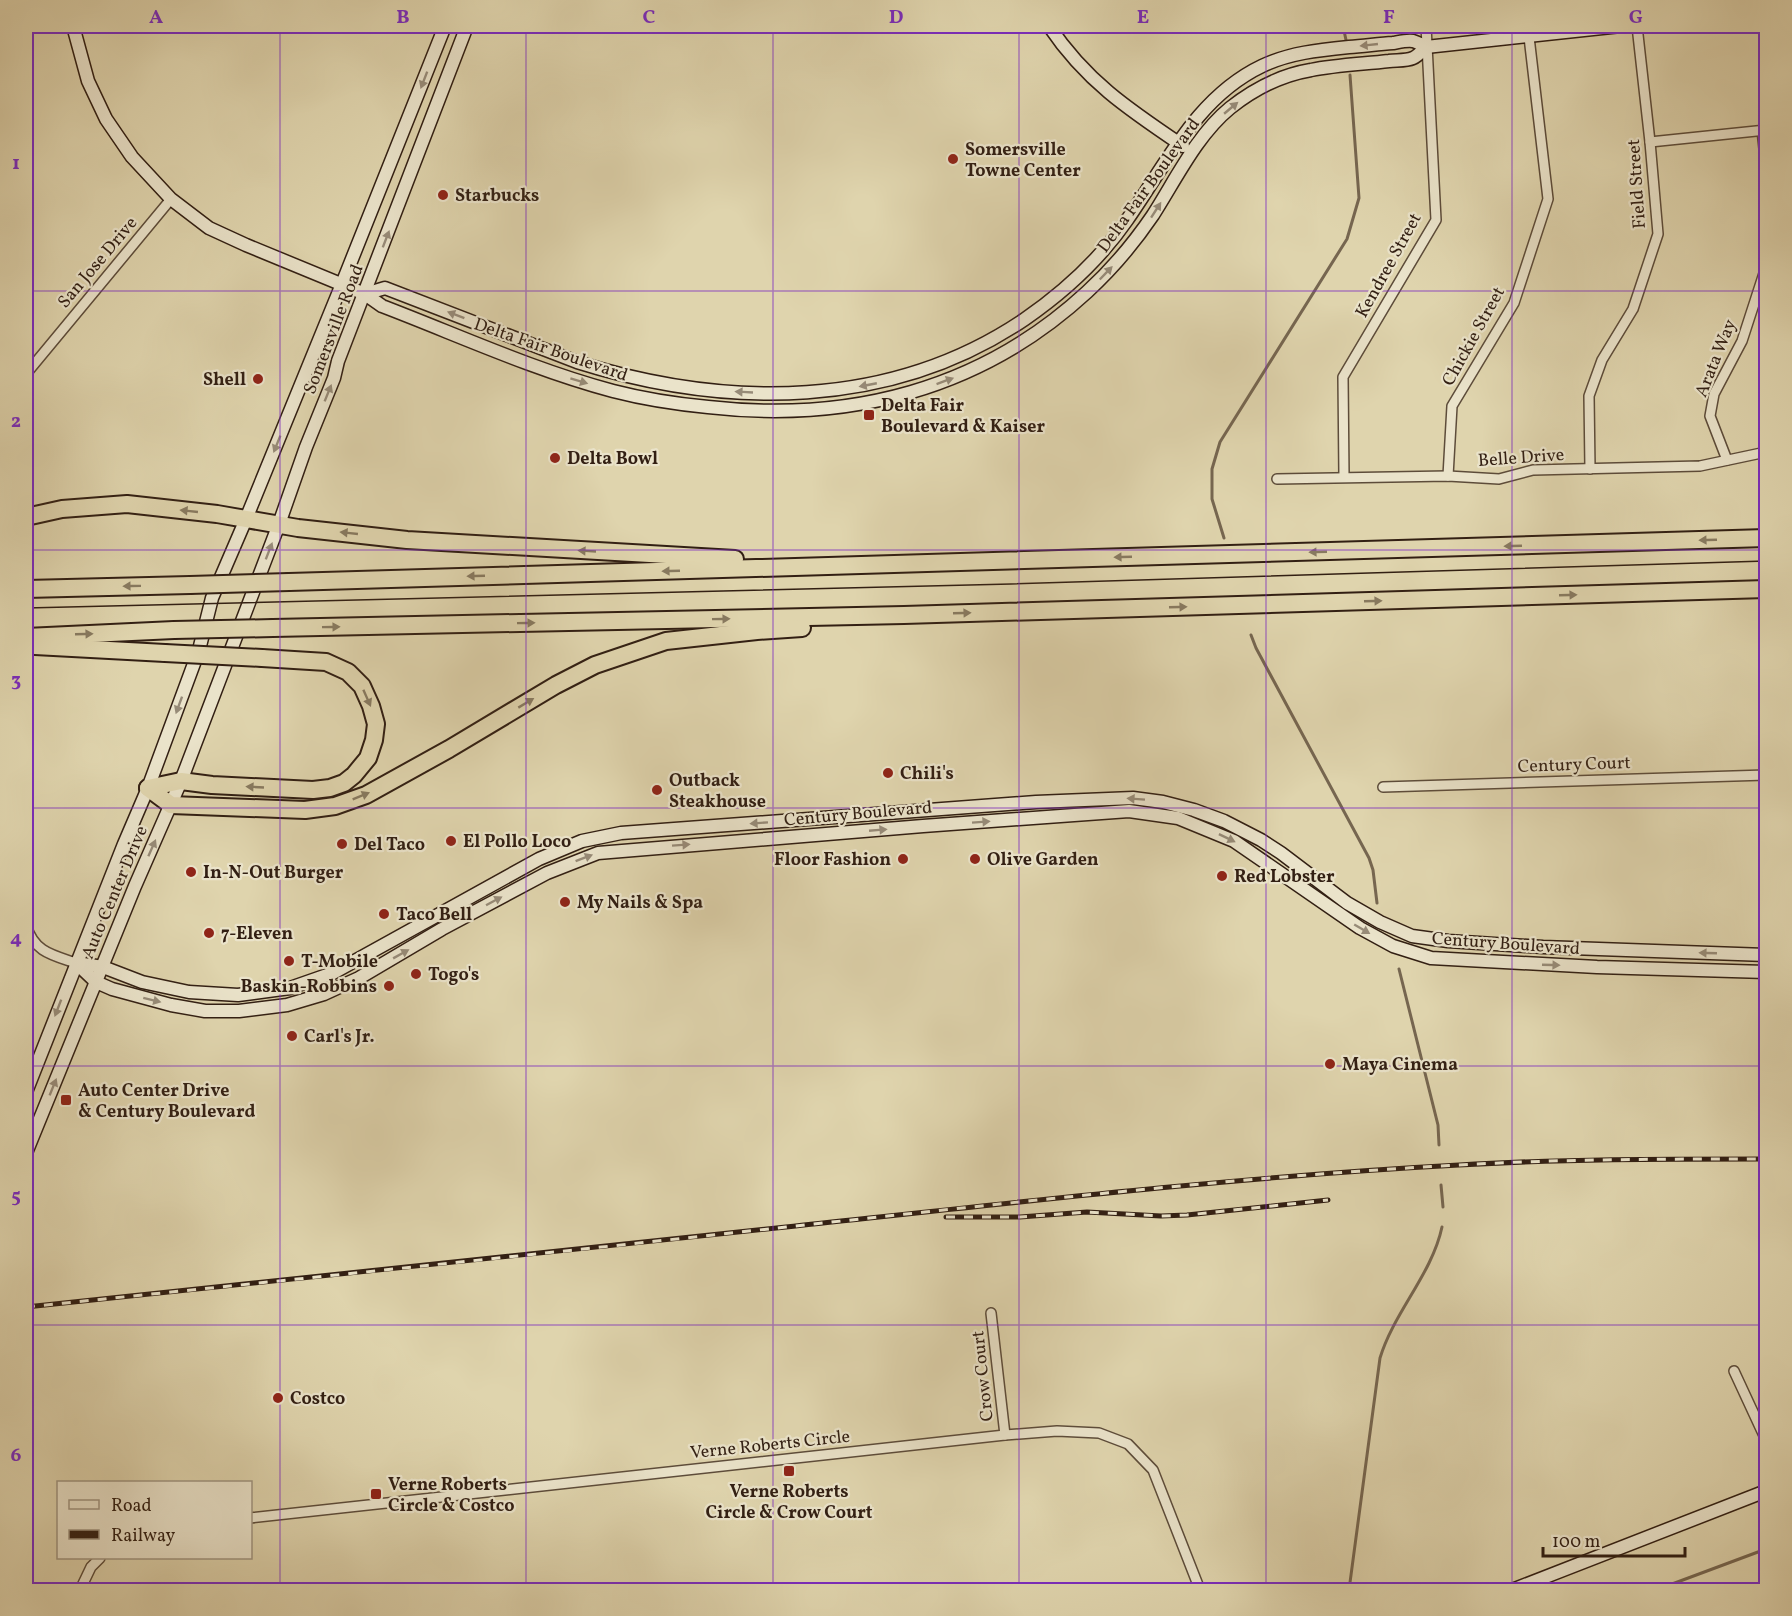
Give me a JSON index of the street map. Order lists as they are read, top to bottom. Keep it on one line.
{"streets":{"main road":["Delta Fair Boulevard","Somersville Road","Century Boulevard","Auto Center Drive"],"street":["Field Street","San Jose Drive","Kendree Street","Chickie Street","Arata Way","Belle Drive","Century Court","Crow Court","Verne Roberts Circle"]},"crossings":[["Field Street","Belle Drive"],["Delta Fair Boulevard","San Jose Drive"],["Delta Fair Boulevard","Kendree Street"],["Delta Fair Boulevard","Somersville Road"],["Delta Fair Boulevard","Chickie Street"],["Kendree Street","Belle Drive"],["Somersville Road","Auto Center Drive"],["Chickie Street","Belle Drive"],["Arata Way","Belle Drive"],["Century Boulevard","Auto Center Drive"],["Crow Court","Verne Roberts Circle"]],"places":{"other":["Somersville Towne Center","Starbucks","Shell","Delta Bowl","Chili's","Outback Steakhouse","El Pollo Loco","Del Taco","Floor Fashion","Olive Garden","In-N-Out Burger","Red Lobster","My Nails & Spa","Taco Bell","7-Eleven","T-Mobile","Togo's","Baskin-Robbins","Carl's Jr.","Maya Cinema","Costco"],"transit":["Delta Fair Boulevard & Kaiser","Auto Center Drive & Century Boulevard","Verne Roberts Circle & Crow Court","Verne Roberts Circle & Costco"]},"legend":["Road","Railway"],"scale_bar":"100 m","grid":{"columns":["A","B","C","D","E","F","G"],"rows":["1","2","3","4","5","6"]}}
